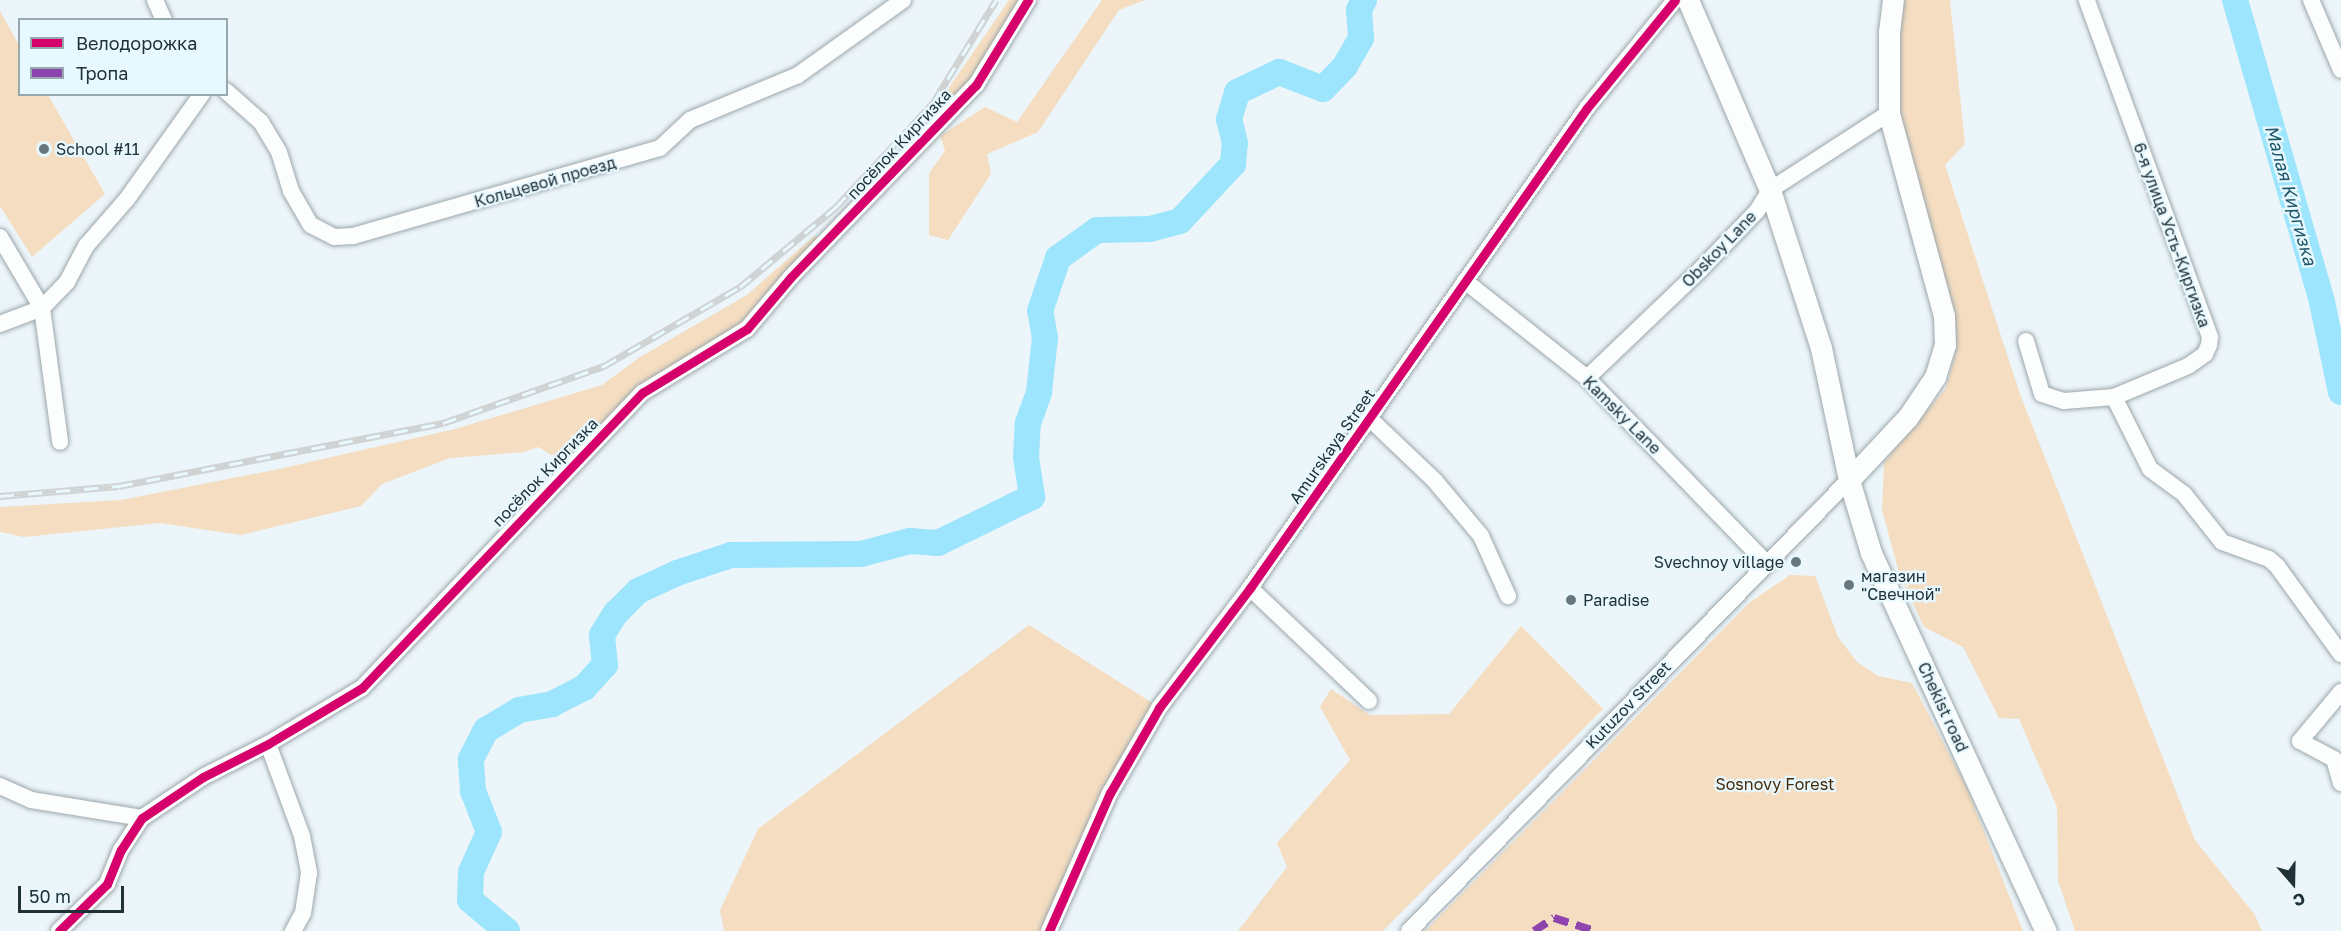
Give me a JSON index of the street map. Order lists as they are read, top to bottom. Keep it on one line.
{"streets":{"main road":["Chekist road"],"street":["посёлок Киргизка","Кольцевой проезд","6-я улица Усть-Киргизка","Obskoy Lane","Kamsky Lane","Amurskaya Street","Kutuzov Street"]},"crossings":[["Obskoy Lane","Kamsky Lane"],["Obskoy Lane","Chekist road"],["Kamsky Lane","Amurskaya Street"],["Kamsky Lane","Kutuzov Street"],["Kutuzov Street","Chekist road"]],"water":["Малая Киргизка"],"parks":["Sosnovy Forest"],"places":["School #11","Svechnoy village","магазин \"Свечной\"","Paradise"],"legend":["Велодорожка","Тропа"],"scale_bar":"50 m","north":"bottom"}
